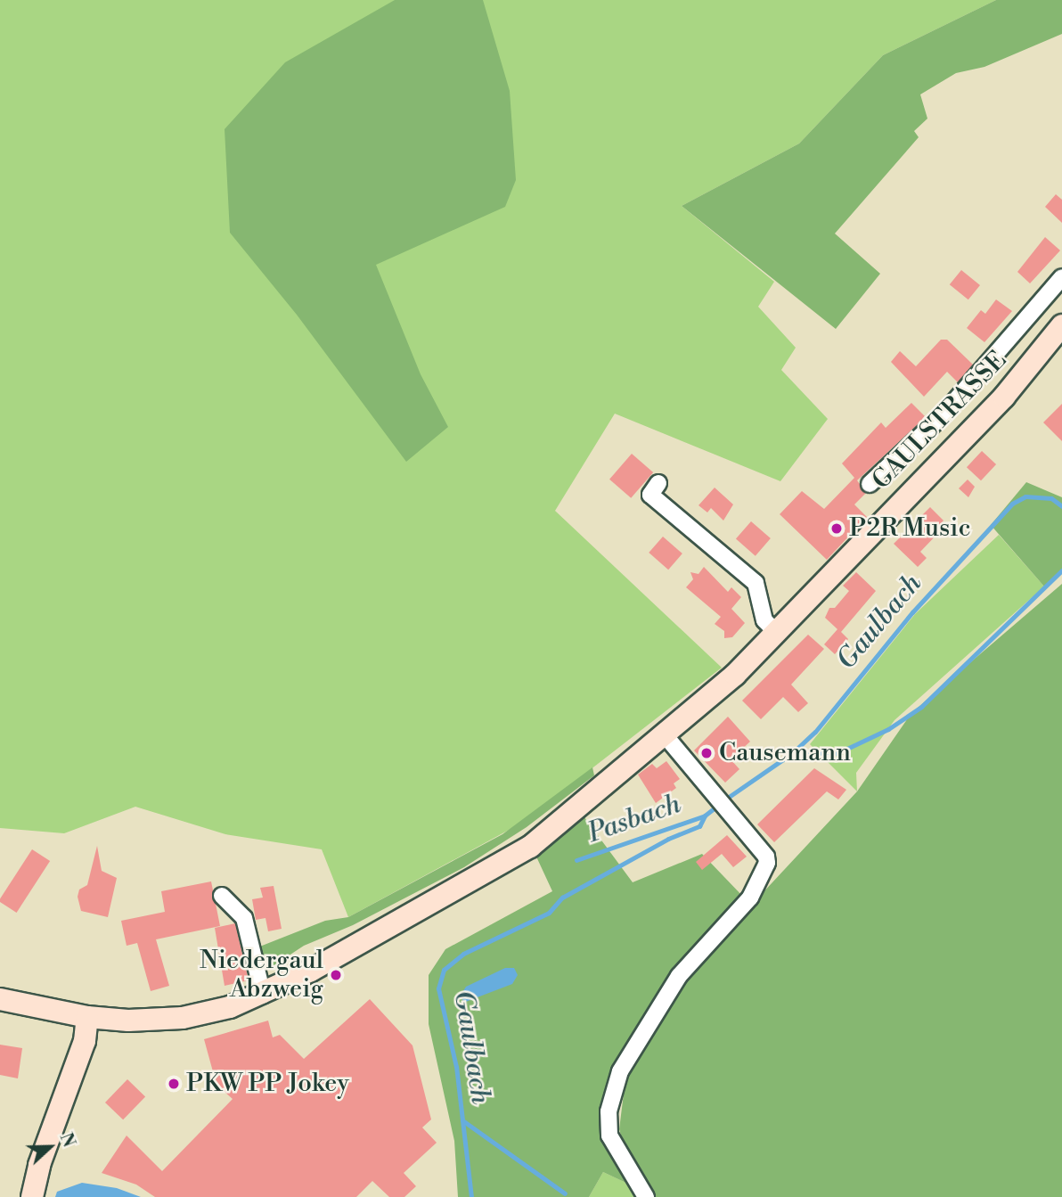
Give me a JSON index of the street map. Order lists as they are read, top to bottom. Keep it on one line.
{"streets":{"main road":["GAULSTRASSE"]},"water":["Gaulbach","Pasbach"],"places":["P2R Music","Causemann","Niedergaul Abzweig","PKW PP Jokey"],"north":"right"}
